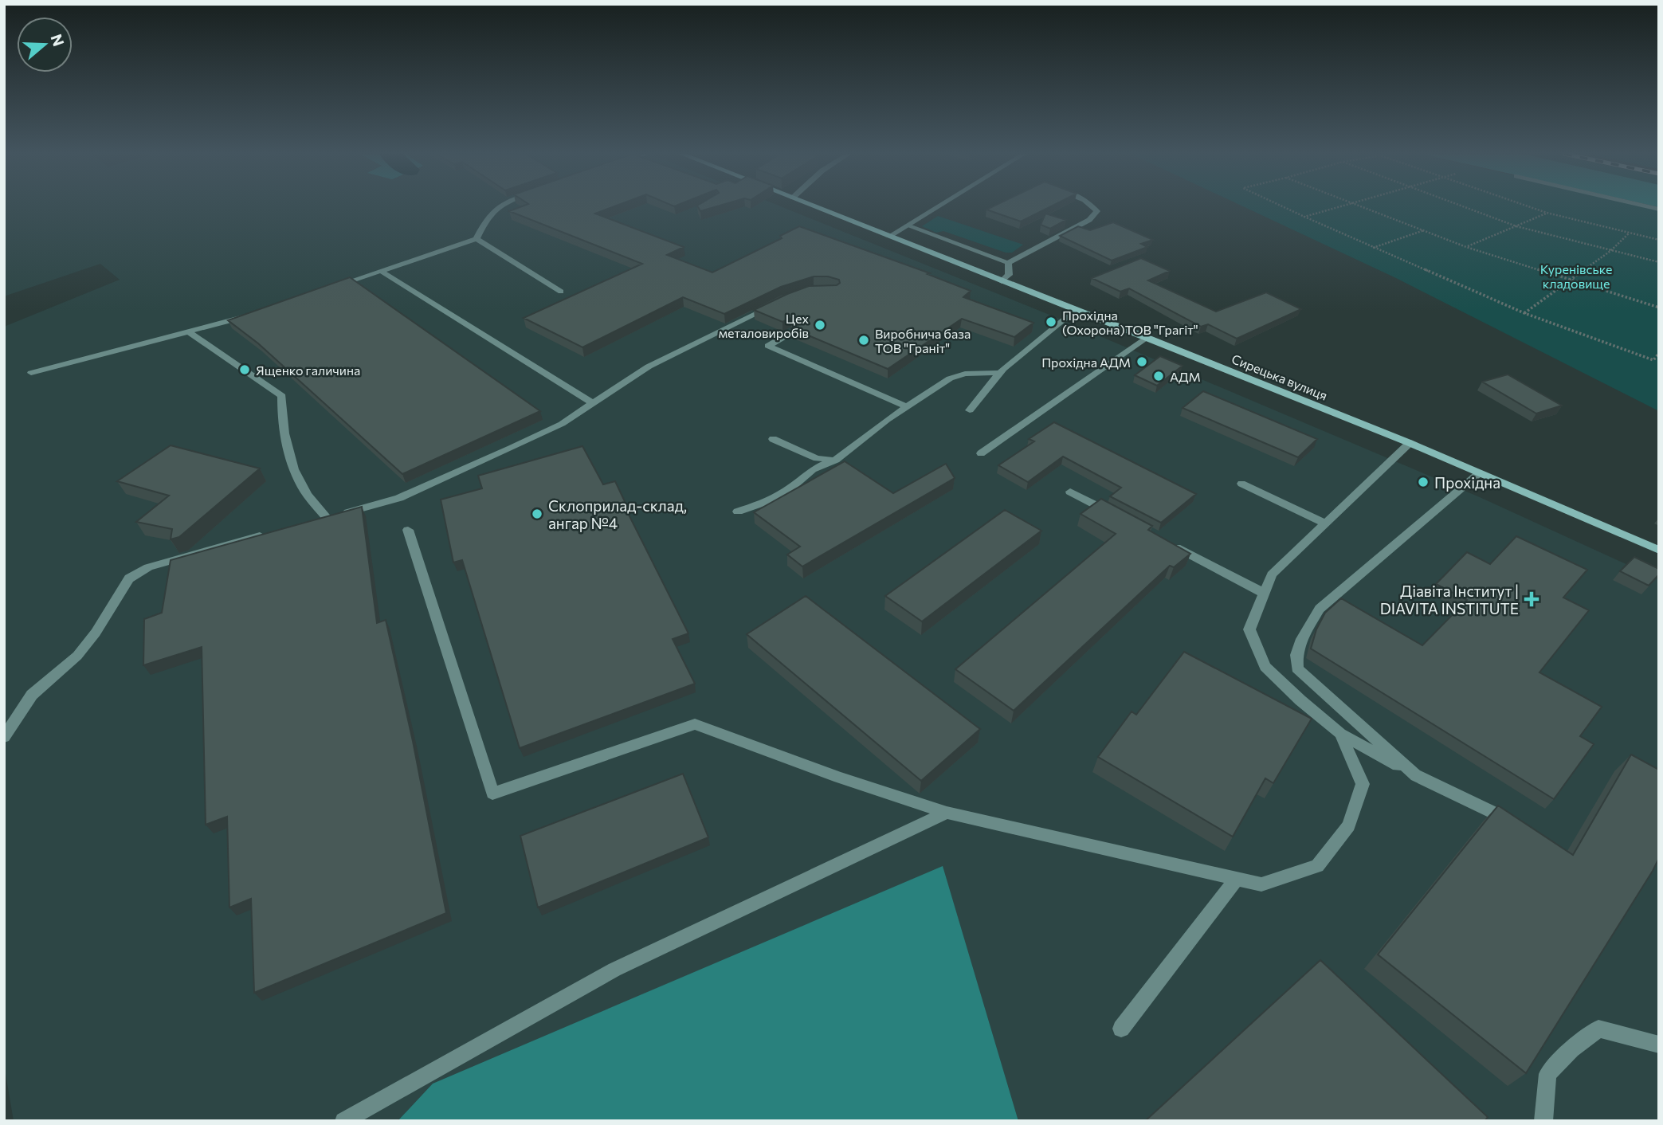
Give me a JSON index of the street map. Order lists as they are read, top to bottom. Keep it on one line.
{"streets":{"main road":["Сирецька вулиця"]},"parks":["Куренівське кладовище"],"places":{"other":["Прохідна (Охорона)ТОВ \"Грагіт\"","Цех металовиробів","Виробнича база ТОВ \"Граніт\"","Прохідна АДМ","Ященко галичина","АДМ","Прохідна","Склоприлад-склад, ангар №4"],"health":["Діавіта Інститут | DIAVITA INSTITUTE"]},"north":"right"}
